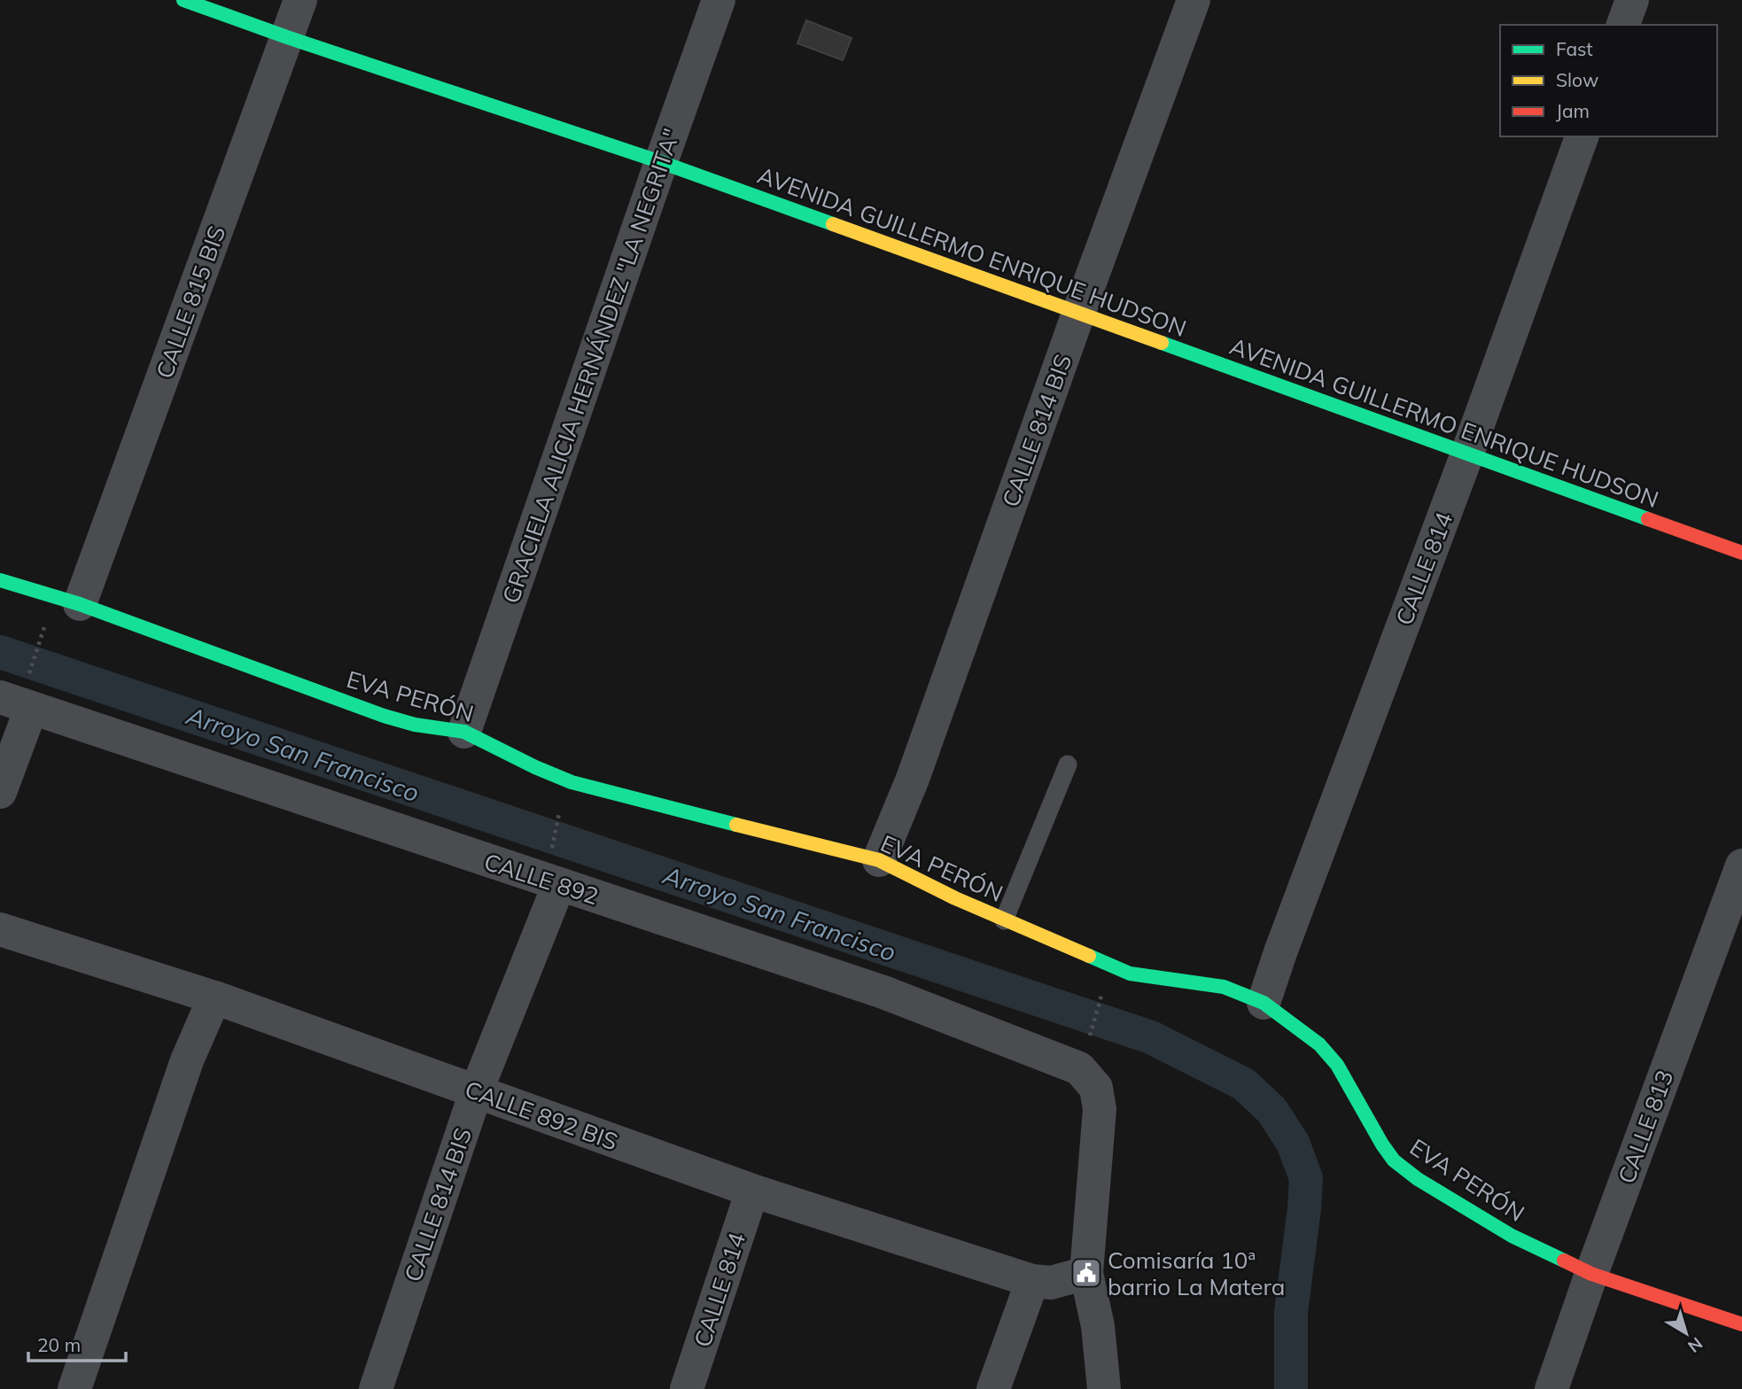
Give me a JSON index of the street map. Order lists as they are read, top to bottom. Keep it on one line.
{"streets":{"street":["AVENIDA GUILLERMO ENRIQUE HUDSON","CALLE 815 BIS","GRACIELA ALICIA HERNÁNDEZ \"LA NEGRITA\"","CALLE 814 BIS","CALLE 814","EVA PERÓN","CALLE 892","CALLE 892 BIS","CALLE 813"]},"crossings":[["AVENIDA GUILLERMO ENRIQUE HUDSON","CALLE 815 BIS"],["AVENIDA GUILLERMO ENRIQUE HUDSON","GRACIELA ALICIA HERNÁNDEZ \"LA NEGRITA\""],["AVENIDA GUILLERMO ENRIQUE HUDSON","CALLE 814 BIS"],["AVENIDA GUILLERMO ENRIQUE HUDSON","CALLE 814"],["CALLE 815 BIS","EVA PERÓN"],["GRACIELA ALICIA HERNÁNDEZ \"LA NEGRITA\"","EVA PERÓN"],["CALLE 814 BIS","EVA PERÓN"],["CALLE 814 BIS","CALLE 892"],["CALLE 814 BIS","CALLE 892 BIS"],["CALLE 814","EVA PERÓN"],["CALLE 814","CALLE 892 BIS"],["EVA PERÓN","CALLE 813"]],"water":["Arroyo San Francisco"],"places":{"public building":["Comisaría 10ª barrio La Matera"]},"legend":["Fast","Slow","Jam"],"scale_bar":"20 m","north":"bottom right"}
